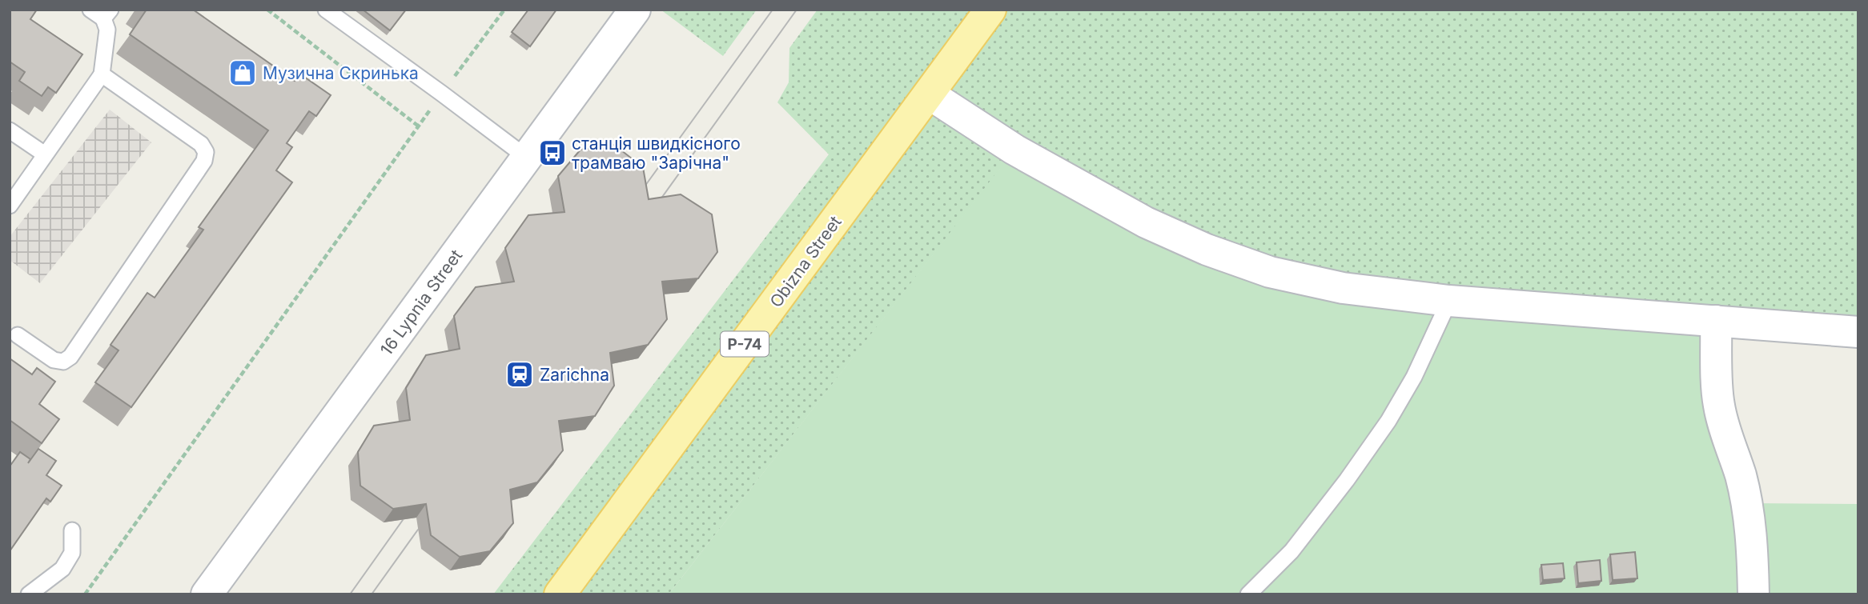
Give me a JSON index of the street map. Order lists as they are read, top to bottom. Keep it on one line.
{"streets":{"main road":["Obizna Street","Р-74"],"street":["16 Lypnia Street"]},"places":{"shop":["Музична Скринька"],"bus stop":["станція швидкісного трамваю \"Зарічна\""],"station":["Zarichna"]}}
